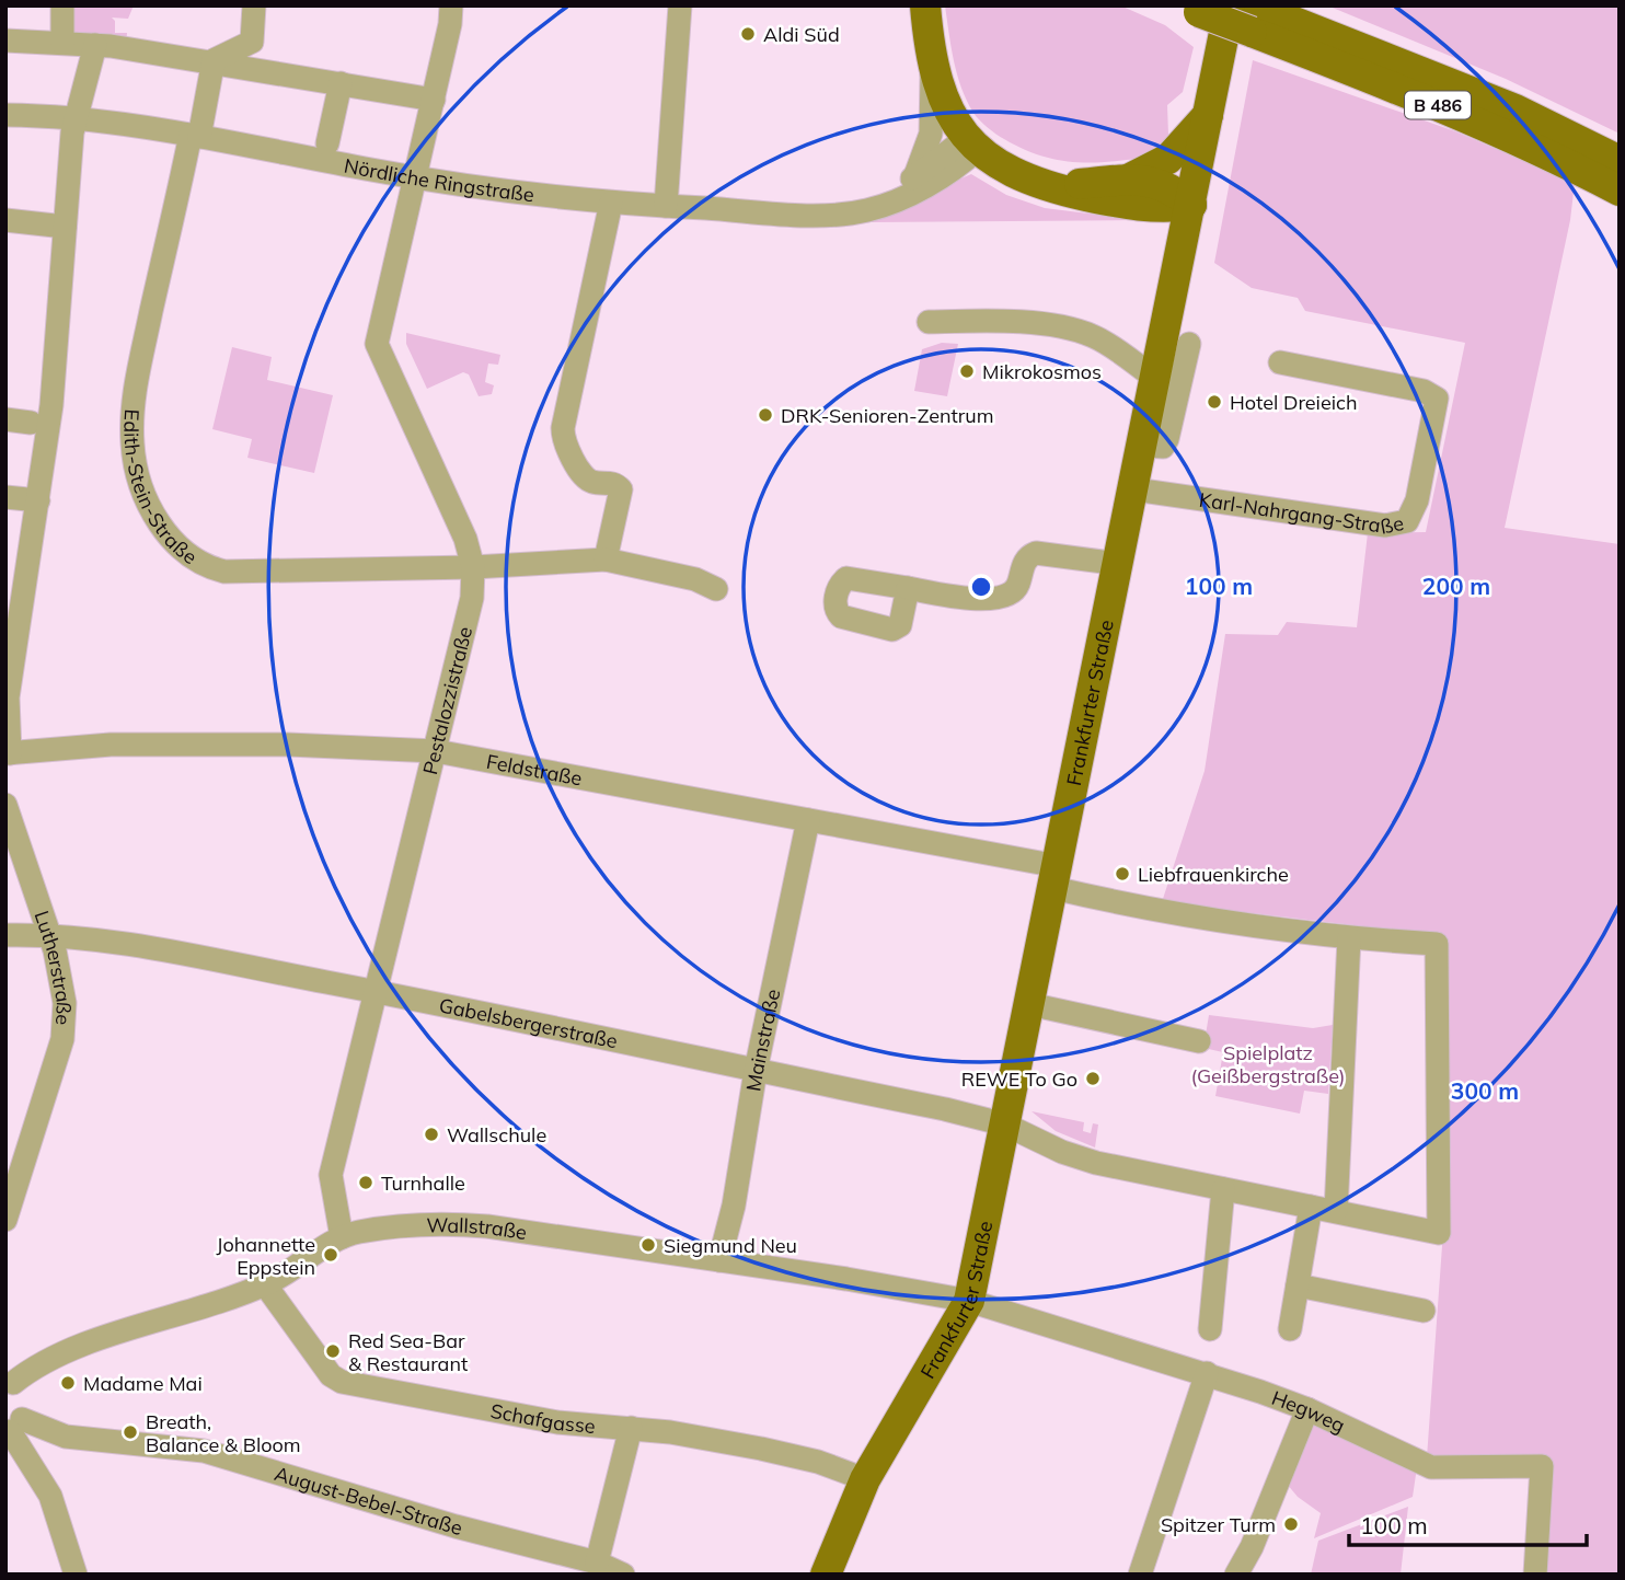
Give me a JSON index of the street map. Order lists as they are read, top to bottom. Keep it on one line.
{"streets":{"main road":["B 486","Frankfurter Straße"],"street":["Nördliche Ringstraße","Edith-Stein-Straße","Karl-Nahrgang-Straße","Pestalozzistraße","Feldstraße","Lutherstraße","Gabelsbergerstraße","Mainstraße","Wallstraße","Hegweg","Schafgasse","August-Bebel-Straße"]},"crossings":[["B 486","Frankfurter Straße"],["Nördliche Ringstraße","Edith-Stein-Straße"],["Nördliche Ringstraße","Pestalozzistraße"],["Edith-Stein-Straße","Pestalozzistraße"],["Karl-Nahrgang-Straße","Frankfurter Straße"],["Pestalozzistraße","Feldstraße"],["Pestalozzistraße","Gabelsbergerstraße"],["Pestalozzistraße","Wallstraße"],["Frankfurter Straße","Feldstraße"],["Frankfurter Straße","Gabelsbergerstraße"],["Frankfurter Straße","Wallstraße"],["Frankfurter Straße","Hegweg"],["Frankfurter Straße","Schafgasse"],["Feldstraße","Gabelsbergerstraße"],["Feldstraße","Mainstraße"],["Lutherstraße","Gabelsbergerstraße"],["Gabelsbergerstraße","Mainstraße"],["Mainstraße","Wallstraße"],["Wallstraße","Hegweg"],["Wallstraße","Schafgasse"]],"parks":["Spielplatz (Geißbergstraße)"],"places":["Aldi Süd","Mikrokosmos","Hotel Dreieich","DRK-Senioren-Zentrum","Liebfrauenkirche","REWE To Go","Wallschule","Turnhalle","Siegmund Neu","Johannette Eppstein","Red Sea-Bar & Restaurant","Madame Mai","Breath, Balance & Bloom","Spitzer Turm"],"scale_bar":"100 m","rings":["100 m","200 m","300 m"]}
